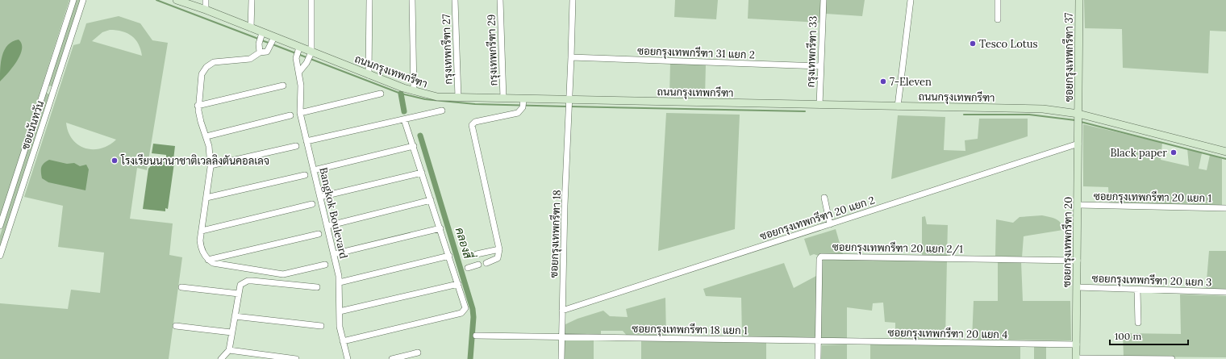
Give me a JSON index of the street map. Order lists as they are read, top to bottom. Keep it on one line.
{"streets":{"main road":["ซอยกรุงเทพกรีฑา 37","ถนนกรุงเทพกรีฑา","ซอยกรุงเทพกรีฑา 20"],"street":["กรุงเทพกรีฑา 27","กรุงเทพกรีฑา 29","กรุงเทพกรีฑา 33","ซอยกรุงเทพกรีฑา 31 แยก 2","ซอยนันทวัน","ซอยกรุงเทพกรีฑา 20 แยก 1","Bangkok Boulevard","ซอยกรุงเทพกรีฑา 20 แยก 2","ซอยกรุงเทพกรีฑา 18","ซอยกรุงเทพกรีฑา 20 แยก 2/1","ซอยกรุงเทพกรีฑา 20 แยก 3","ซอยกรุงเทพกรีฑา 18 แยก 1","ซอยกรุงเทพกรีฑา 20 แยก 4"]},"crossings":[["กรุงเทพกรีฑา 27","ถนนกรุงเทพกรีฑา"],["กรุงเทพกรีฑา 29","ถนนกรุงเทพกรีฑา"],["กรุงเทพกรีฑา 33","ซอยกรุงเทพกรีฑา 31 แยก 2"],["กรุงเทพกรีฑา 33","ถนนกรุงเทพกรีฑา"],["ซอยกรุงเทพกรีฑา 31 แยก 2","ซอยกรุงเทพกรีฑา 18"],["ซอยกรุงเทพกรีฑา 37","ถนนกรุงเทพกรีฑา"],["ซอยกรุงเทพกรีฑา 37","ซอยกรุงเทพกรีฑา 20"],["ถนนกรุงเทพกรีฑา","Bangkok Boulevard"],["ถนนกรุงเทพกรีฑา","ซอยกรุงเทพกรีฑา 18"],["ถนนกรุงเทพกรีฑา","ซอยกรุงเทพกรีฑา 20"],["ซอยกรุงเทพกรีฑา 20 แยก 1","ซอยกรุงเทพกรีฑา 20"],["ซอยกรุงเทพกรีฑา 20 แยก 2","ซอยกรุงเทพกรีฑา 18"],["ซอยกรุงเทพกรีฑา 20 แยก 2","ซอยกรุงเทพกรีฑา 20"],["ซอยกรุงเทพกรีฑา 18","ซอยกรุงเทพกรีฑา 18 แยก 1"],["ซอยกรุงเทพกรีฑา 20","ซอยกรุงเทพกรีฑา 20 แยก 2/1"],["ซอยกรุงเทพกรีฑา 20","ซอยกรุงเทพกรีฑา 20 แยก 3"],["ซอยกรุงเทพกรีฑา 20","ซอยกรุงเทพกรีฑา 20 แยก 4"],["ซอยกรุงเทพกรีฑา 20 แยก 2/1","ซอยกรุงเทพกรีฑา 18 แยก 1"],["ซอยกรุงเทพกรีฑา 20 แยก 2/1","ซอยกรุงเทพกรีฑา 20 แยก 4"],["ซอยกรุงเทพกรีฑา 18 แยก 1","ซอยกรุงเทพกรีฑา 20 แยก 4"]],"water":["คลองสี่"],"places":["Tesco Lotus","7-Eleven","Black paper","โรงเรียนนานาชาติเวลลิงตันคอลเลจ"],"scale_bar":"100 m"}
